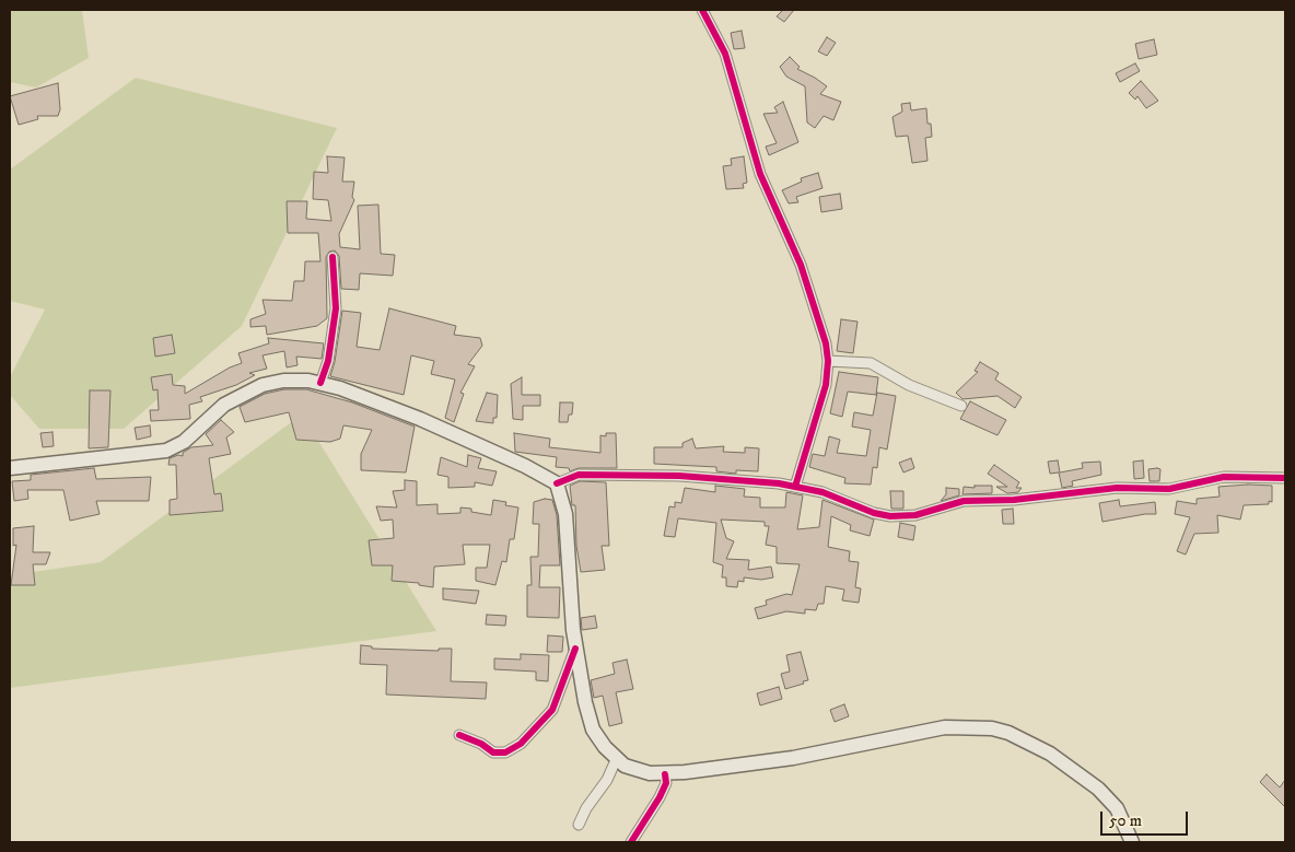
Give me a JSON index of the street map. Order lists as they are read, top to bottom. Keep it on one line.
{"scale_bar":"50 m"}
